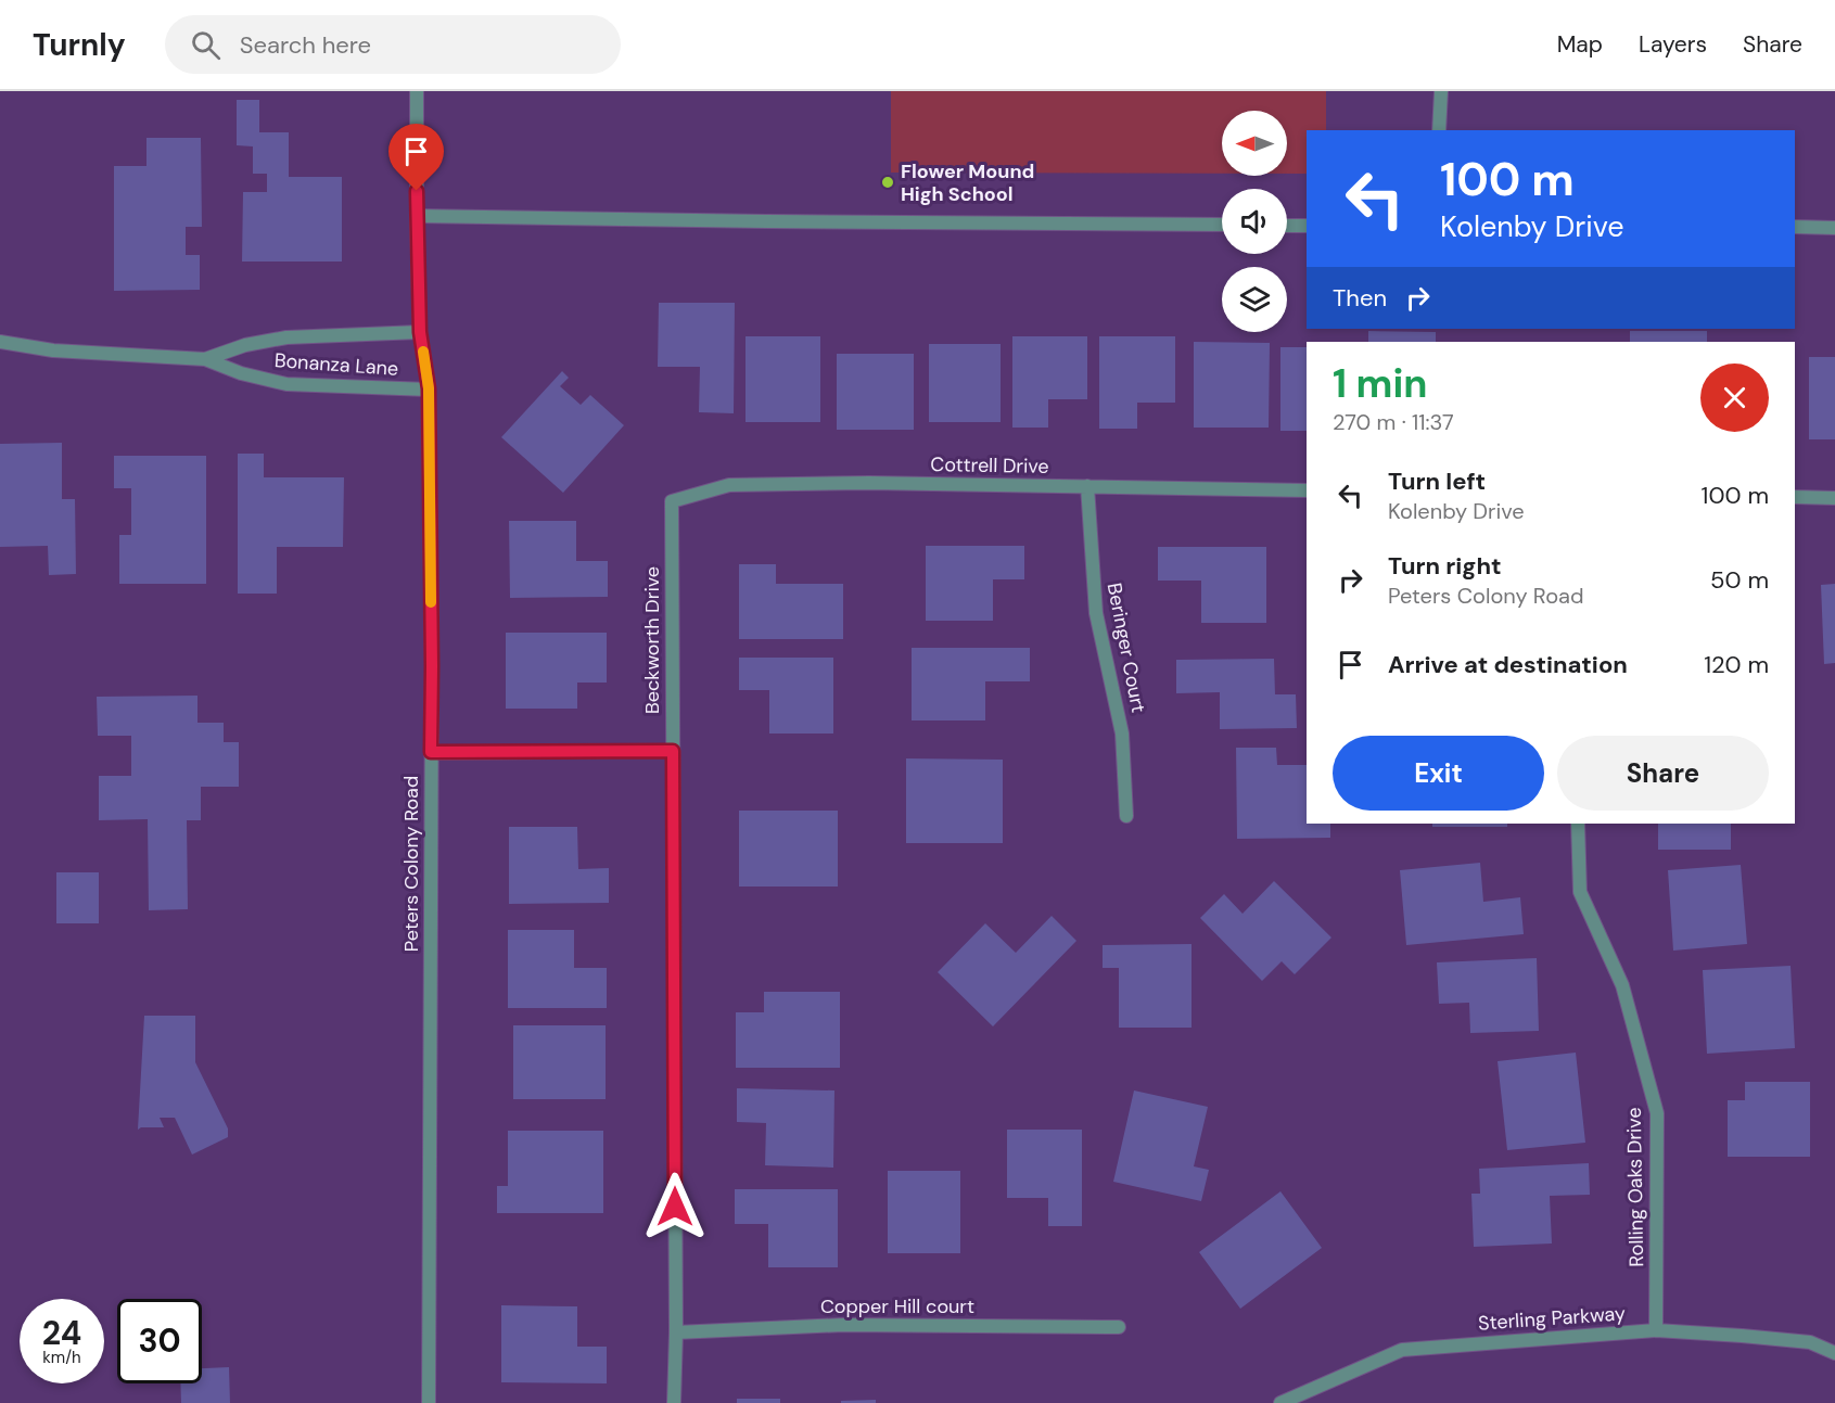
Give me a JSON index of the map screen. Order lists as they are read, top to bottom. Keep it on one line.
{"streets":{"street":["Bonanza Lane","Cottrell Drive","Beckworth Drive","Beringer Court","Peters Colony Road","Rolling Oaks Drive","Copper Hill court","Sterling Parkway"]},"crossings":[["Bonanza Lane","Peters Colony Road"],["Cottrell Drive","Beckworth Drive"],["Cottrell Drive","Beringer Court"],["Beckworth Drive","Copper Hill court"],["Rolling Oaks Drive","Sterling Parkway"]],"places":["Flower Mound High School"],"north":"left","page":{"header":"Turnly","search":"Search here","nav":["Map","Layers","Share"],"turn":["100 m","Kolenby Drive"],"then":"Then","heading":["1 min","270 m · 11:37"],"list":[{"name":"Turn left","note":"Kolenby Drive","value":"100 m"},{"name":"Turn right","note":"Peters Colony Road","value":"50 m"},{"name":"Arrive at destination","value":"120 m"}],"buttons":["Exit","Share"],"speed":"24 km/h","limit":"30"}}
